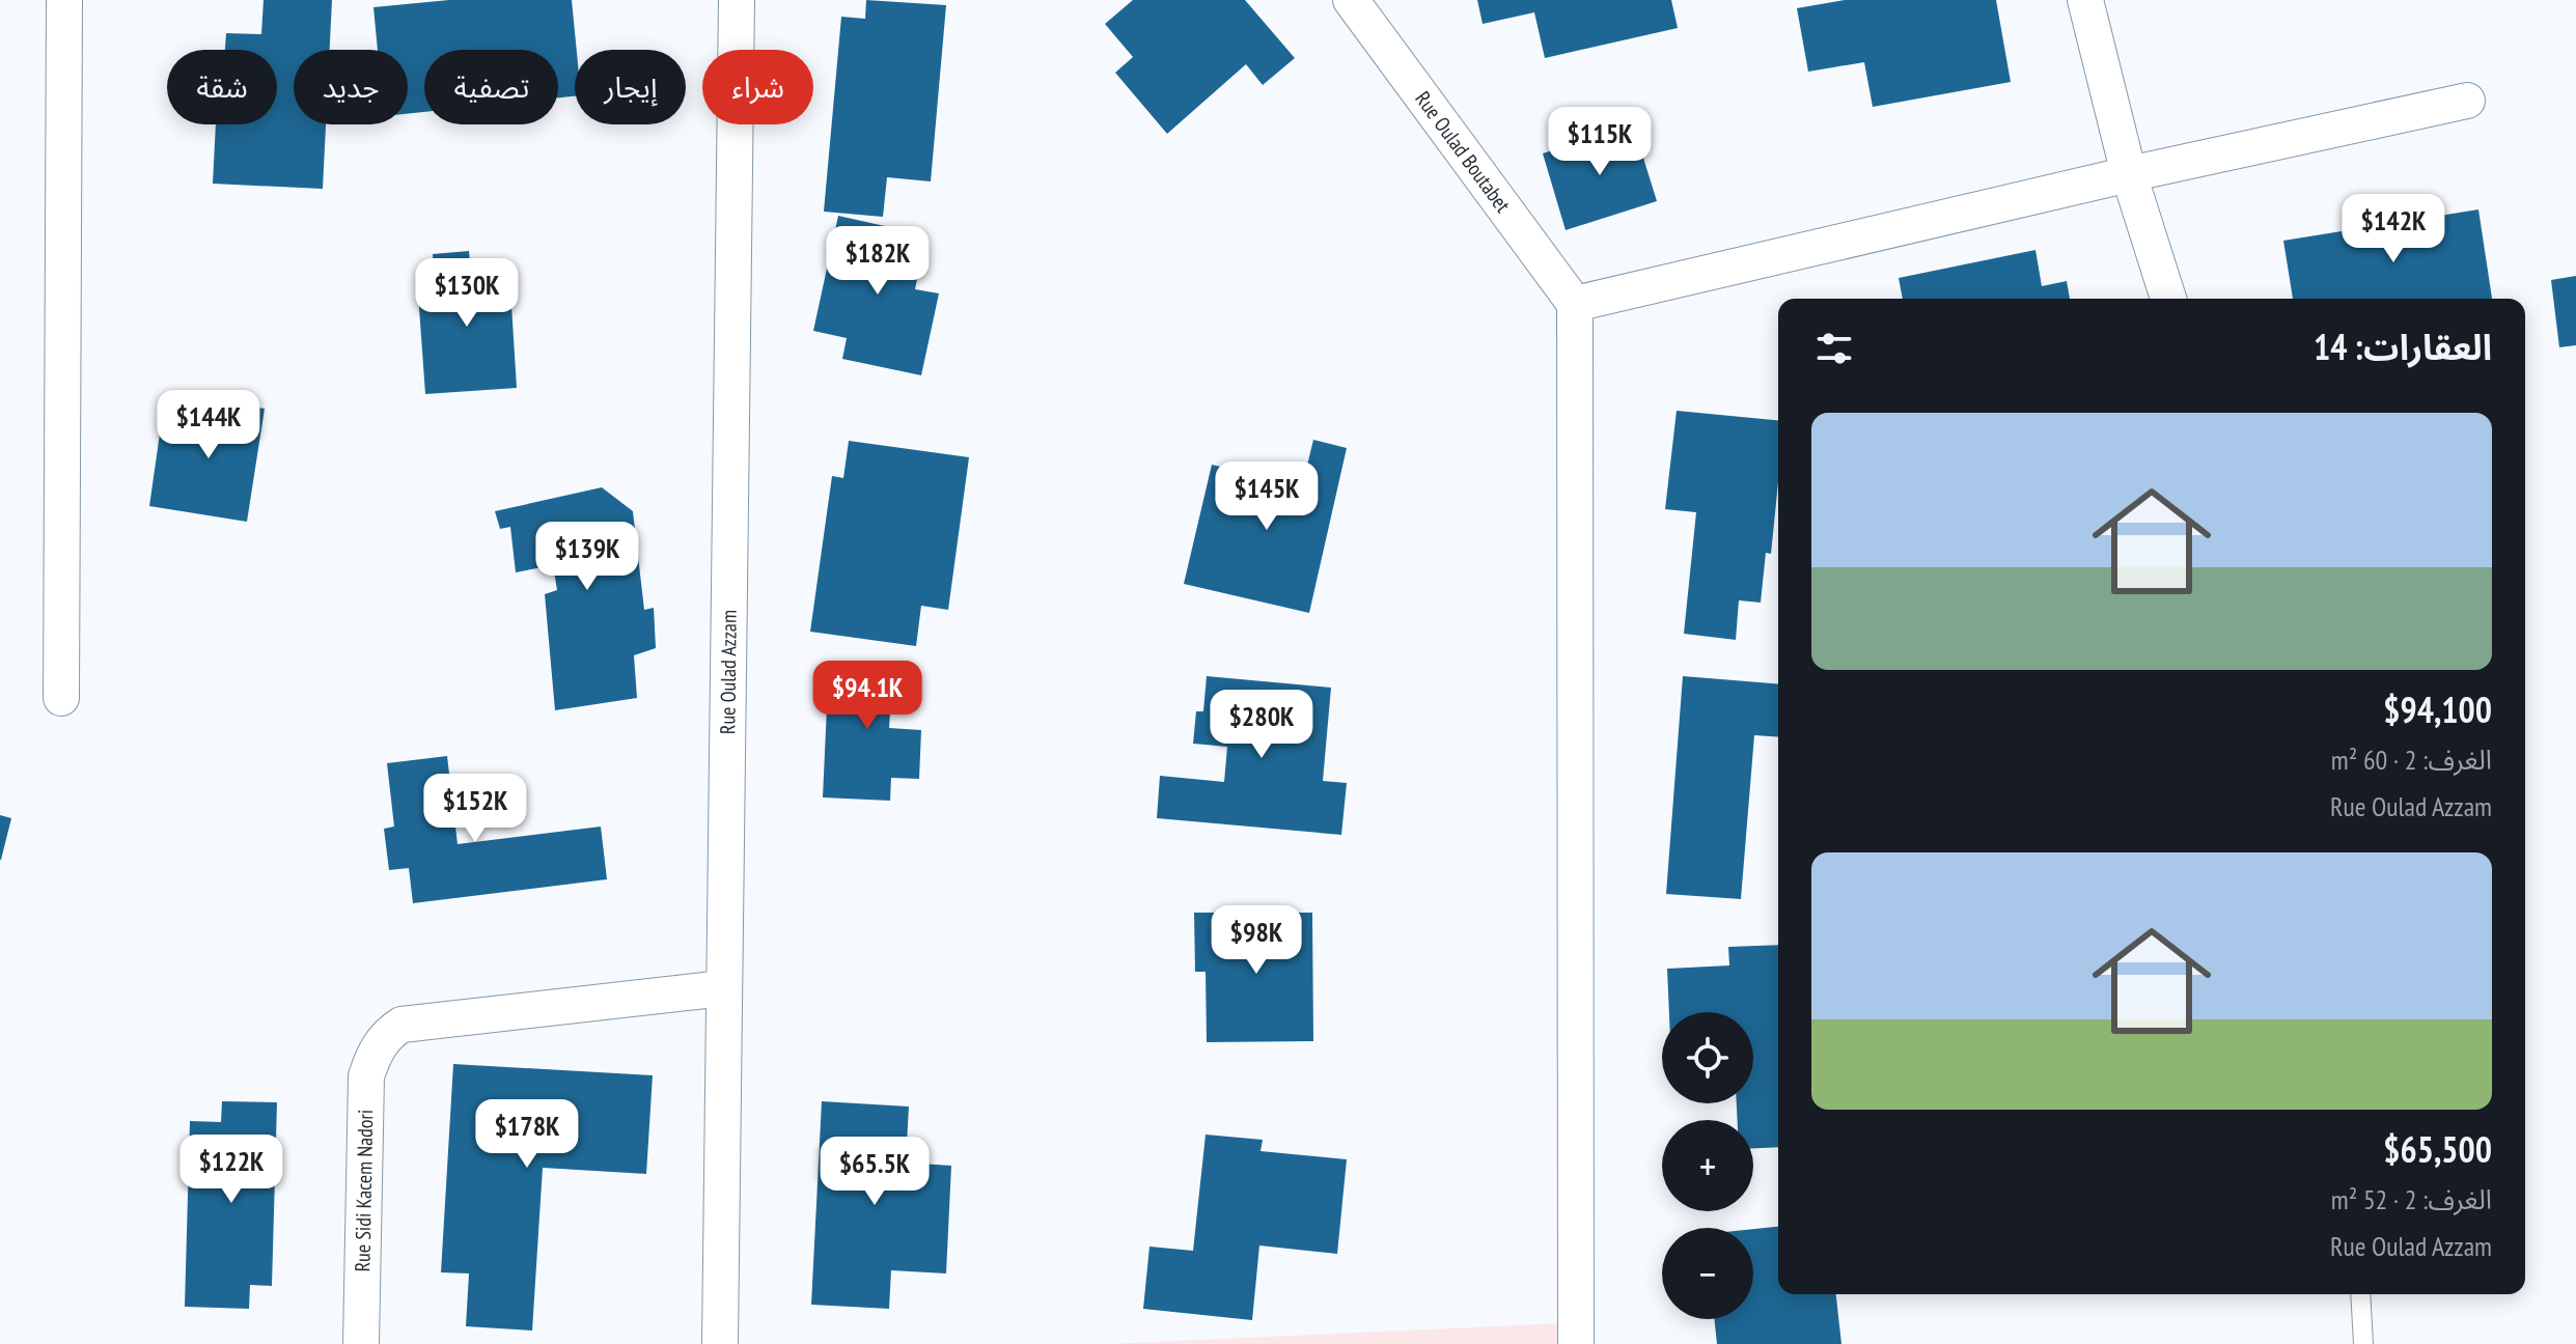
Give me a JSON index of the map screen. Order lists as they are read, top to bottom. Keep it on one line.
{"streets":{"street":["Rue Oulad Boutabet","Rue Oulad Azzam","Rue Sidi Kacem Nadori"]},"crossings":[["Rue Oulad Azzam","Rue Sidi Kacem Nadori"]],"page":{"chip":["شراء","إيجار","تصفية","جديد","شقة"],"price":["$115K","$142K","$182K","$130K","$144K","$145K","$139K","$94.1K","$280K","$152K","$98K","$178K","$122K","$65.5K"],"heading":"العقارات: 14","list":[{"name":"$94,100","note":"الغرف: 2 · 60 m² · Rue Oulad Azzam"},{"name":"$65,500","note":"الغرف: 2 · 52 m² · Rue Oulad Azzam"}],"map_buttons":["+","−"]}}
